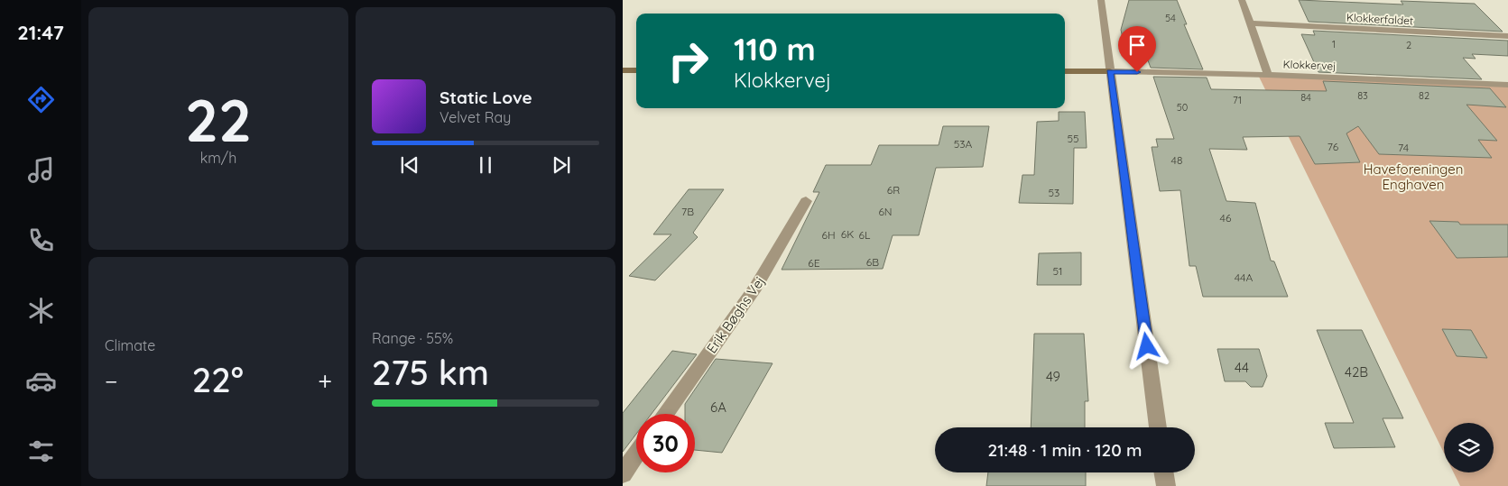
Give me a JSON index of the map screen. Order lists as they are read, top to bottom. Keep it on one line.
{"streets":{"street":["Klokkerfaldet","Klokkervej","Erik Bøghs Vej"]},"parks":["Haveforeningen Enghaven"],"house_numbers":["54","1","2","83","82","84","71","50","55","53A","76","74","48","6R","53","7B","6N","46","6K","6H","6L","6B","6E","51","44A","44","42B","49","6A"],"page":{"tabs":"21:47","tile":[["22","km/h"],"Climate",["Range · 55%","275 km"]],"turn":["110 m","Klokkervej"],"song":["Static Love","Velvet Ray"],"heat":["−","22°","+"],"limit":"30","trip":"21:48 · 1 min · 120 m"}}
